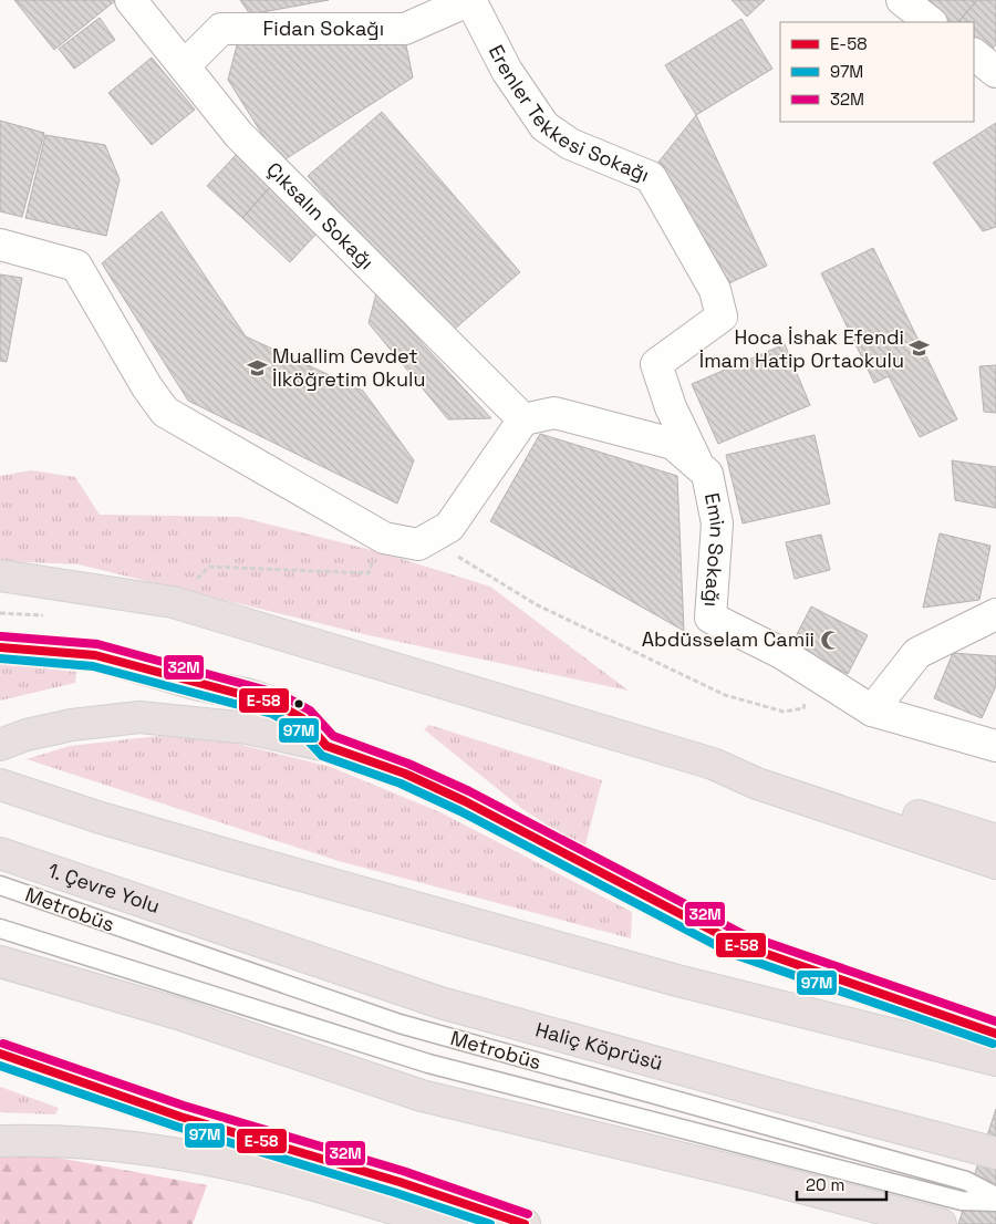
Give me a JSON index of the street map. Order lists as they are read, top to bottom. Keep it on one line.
{"streets":{"highway":["1. Çevre Yolu","Haliç Köprüsü"],"street":["Fidan Sokağı","Erenler Tekkesi Sokağı","Çıksalın Sokağı","Emin Sokağı"],"lane":["Metrobüs"]},"crossings":[["Fidan Sokağı","Erenler Tekkesi Sokağı"],["Fidan Sokağı","Çıksalın Sokağı"],["Erenler Tekkesi Sokağı","Emin Sokağı"],["Çıksalın Sokağı","Emin Sokağı"],["1. Çevre Yolu","Haliç Köprüsü"]],"places":{"school or university":["Hoca İshak Efendi İmam Hatip Ortaokulu","Muallim Cevdet İlköğretim Okulu"],"mosque":["Abdüsselam Camii"]},"lines":["transit line 32M","transit line E-58","transit line 97M"],"legend":["E-58","97M","32M"],"scale_bar":"20 m"}
